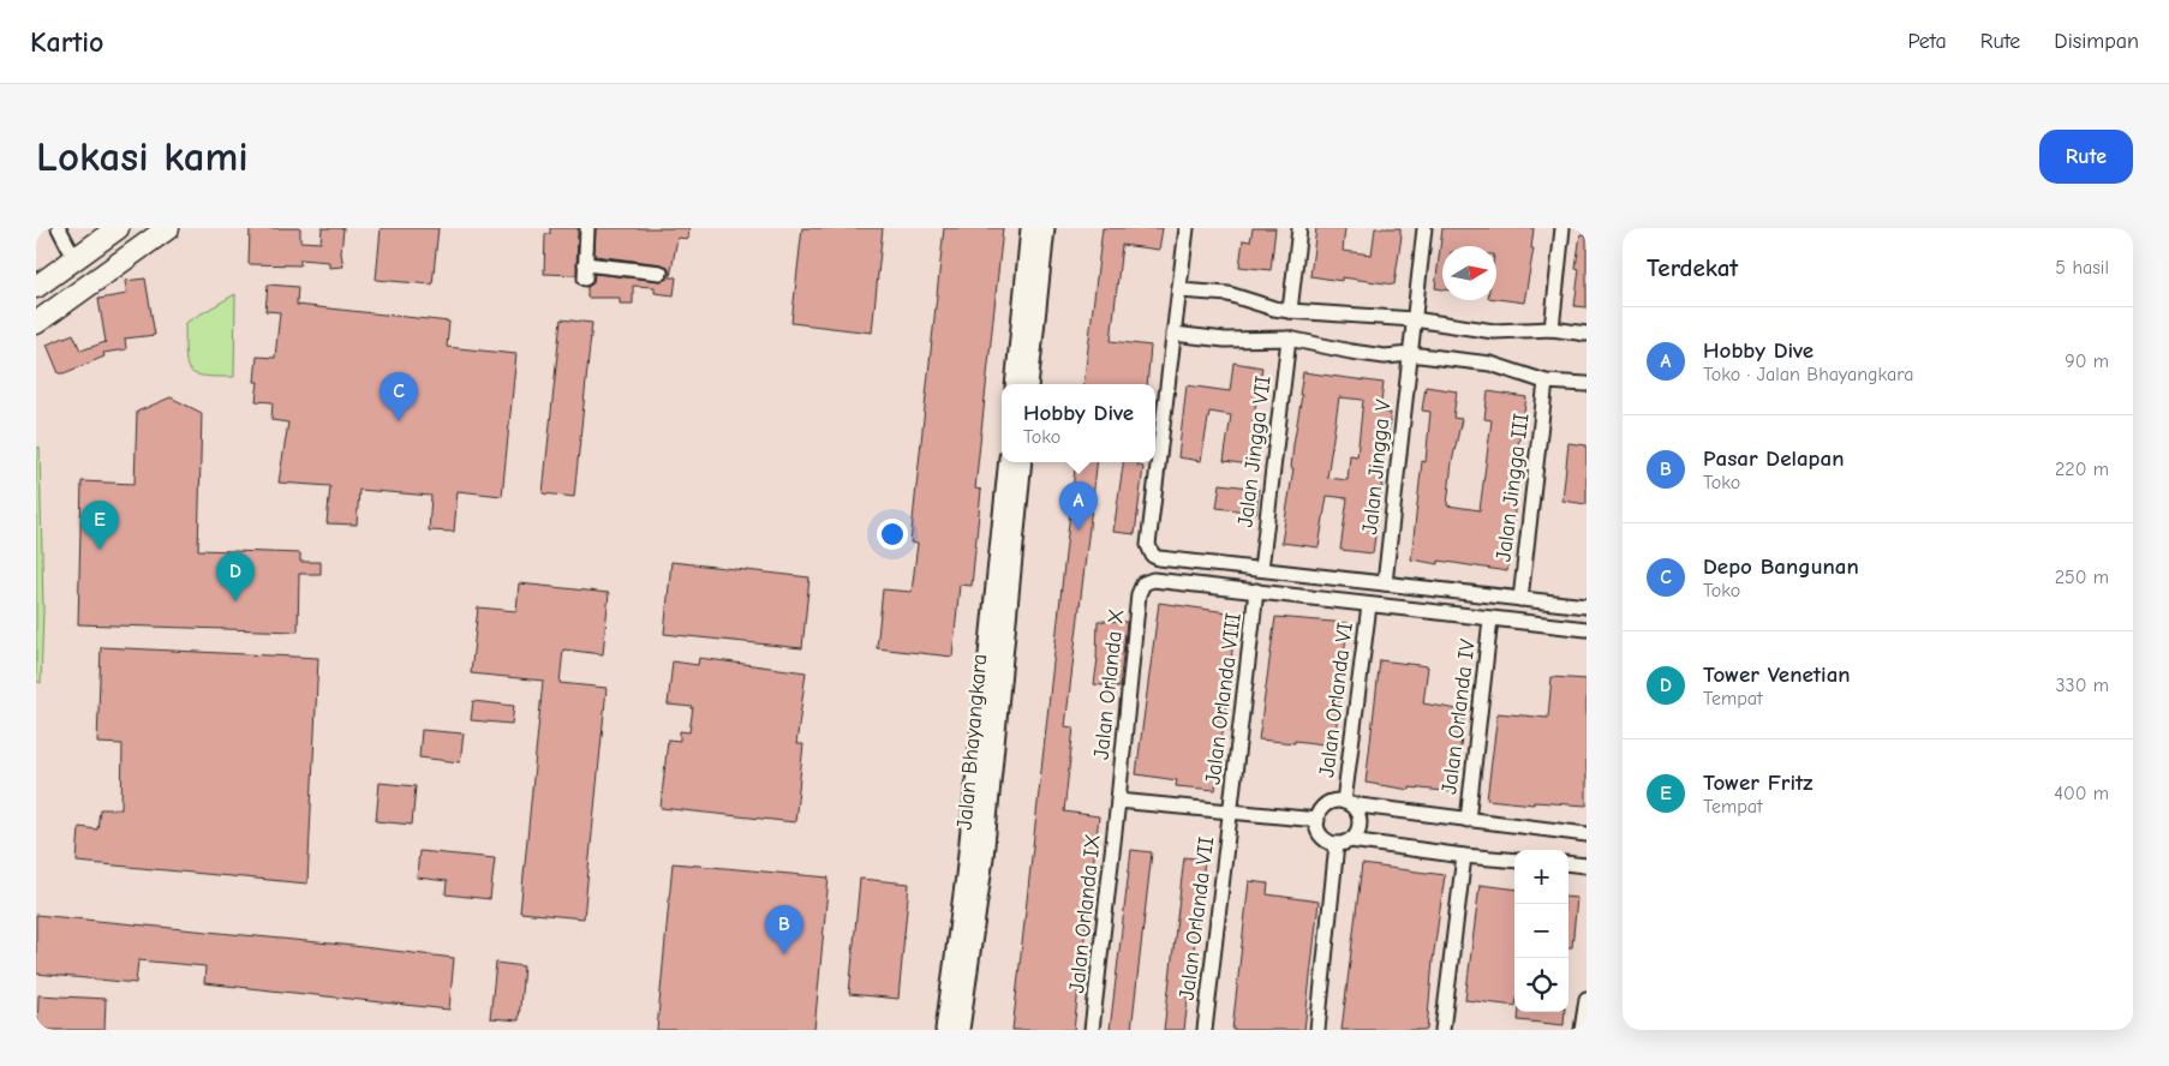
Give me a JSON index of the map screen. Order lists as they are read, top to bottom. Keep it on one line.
{"streets":{"main road":["Jalan Bhayangkara"],"street":["Jalan Jingga VII","Jalan Jingga V","Jalan Jingga III","Jalan Orlanda X","Jalan Orlanda VIII","Jalan Orlanda VI","Jalan Orlanda IV","Jalan Orlanda IX","Jalan Orlanda VII"]},"crossings":[["Jalan Orlanda X","Jalan Orlanda VIII"],["Jalan Orlanda X","Jalan Orlanda IX"],["Jalan Orlanda VIII","Jalan Orlanda VII"]],"north":"right","page":{"header":"Kartio","nav":["Peta","Rute","Disimpan"],"buttons":"Rute","title":"Lokasi kami","heading":["Terdekat","5 hasil"],"list":[{"mark":"A","name":"Hobby Dive","note":"Toko · Jalan Bhayangkara","value":"90 m"},{"mark":"B","name":"Pasar Delapan","note":"Toko","value":"220 m"},{"mark":"C","name":"Depo Bangunan","note":"Toko","value":"250 m"},{"mark":"D","name":"Tower Venetian","note":"Tempat","value":"330 m"},{"mark":"E","name":"Tower Fritz","note":"Tempat","value":"400 m"}],"pins":["C","A","E","D","B"],"popup":["Hobby Dive","Toko"],"map_buttons":["+","−"]}}
